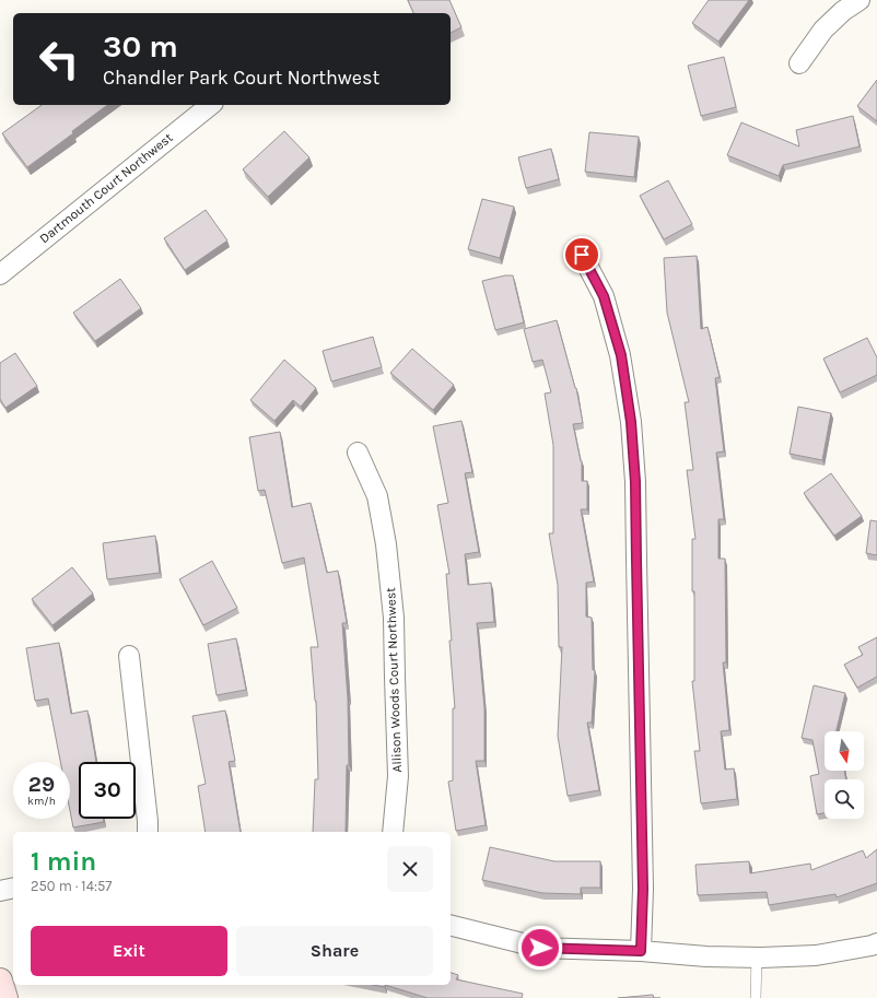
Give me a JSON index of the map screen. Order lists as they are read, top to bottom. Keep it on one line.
{"streets":{"street":["Dartmouth Court Northwest","Allison Woods Court Northwest"]},"north":"bottom","page":{"turn":["30 m","Chandler Park Court Northwest"],"speed":"29 km/h","limit":"30","heading":["1 min","250 m · 14:57"],"buttons":["Exit","Share"]}}
